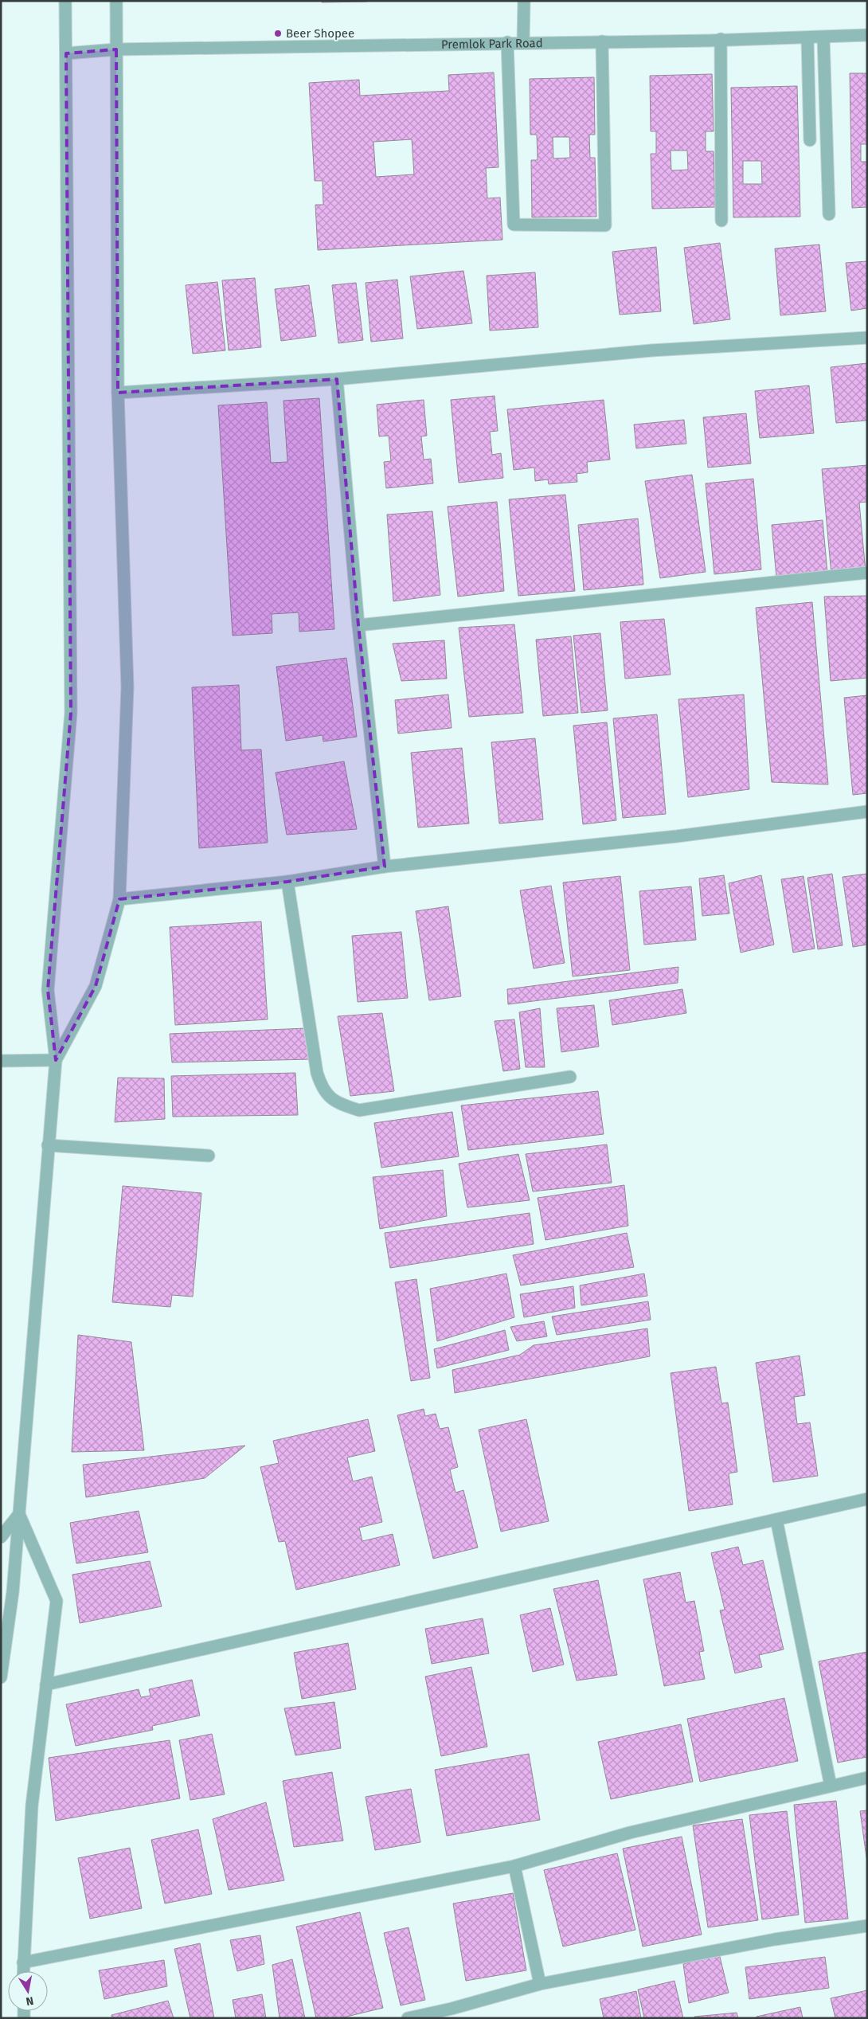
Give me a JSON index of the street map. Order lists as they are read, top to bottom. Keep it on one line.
{"streets":{"street":["Premlok Park Road"]},"places":["Beer Shopee"],"north":"bottom"}
